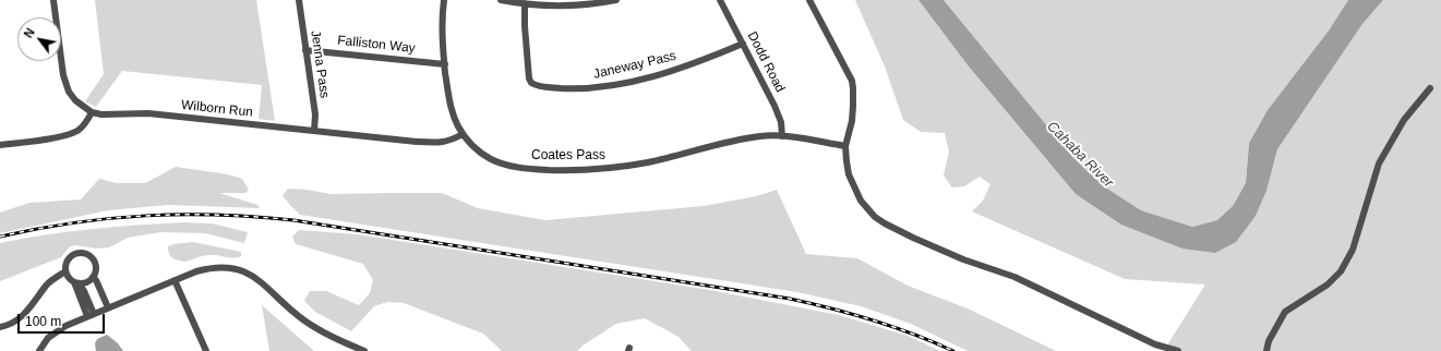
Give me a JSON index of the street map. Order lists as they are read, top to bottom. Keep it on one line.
{"streets":{"street":["Falliston Way","Dodd Road","Jenna Pass","Janeway Pass","Wilborn Run","Coates Pass"]},"crossings":[["Falliston Way","Jenna Pass"],["Falliston Way","Coates Pass"],["Dodd Road","Janeway Pass"],["Dodd Road","Coates Pass"],["Jenna Pass","Wilborn Run"],["Wilborn Run","Coates Pass"]],"water":["Cahaba River"],"scale_bar":"100 m","north":"top left"}
